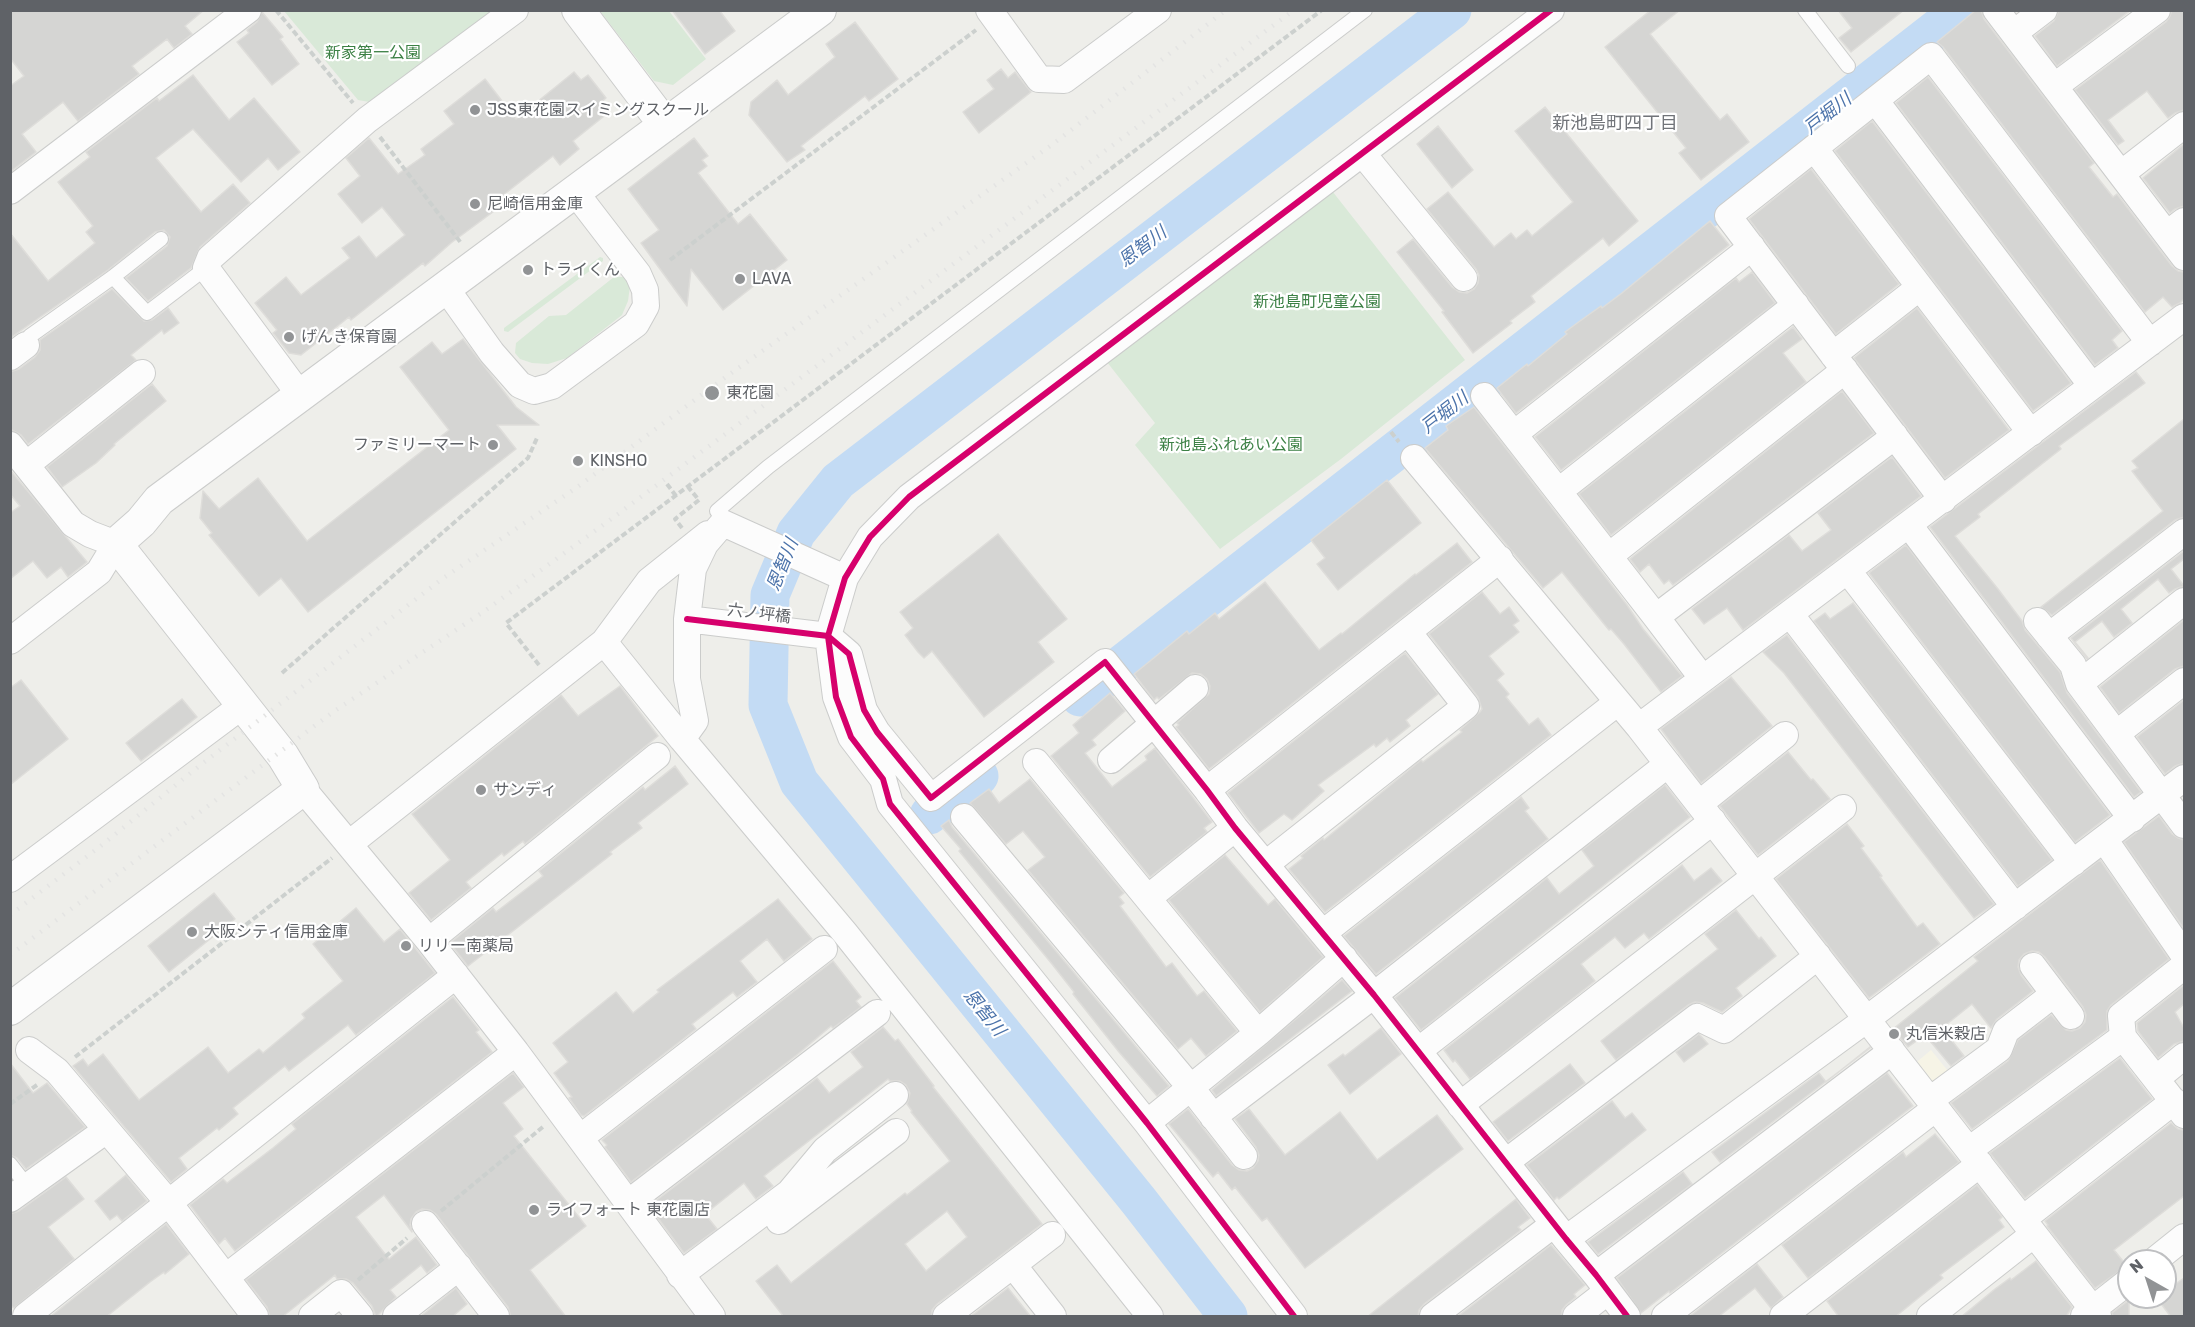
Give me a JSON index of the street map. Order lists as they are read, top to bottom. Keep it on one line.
{"streets":{"street":["六ノ坪橋"]},"districts":["新池島町四丁目"],"water":["戸堀川","恩智川"],"parks":["新家第一公園","新池島町児童公園","新池島ふれあい公園"],"places":["JSS東花園スイミングスクール","尼崎信用金庫","トライくん","LAVA","げんき保育園","東花園","ファミリーマート","KINSHO","サンディ","大阪シティ信用金庫","リリー南薬局","丸信米穀店","ライフォート 東花園店"],"north":"top left"}
